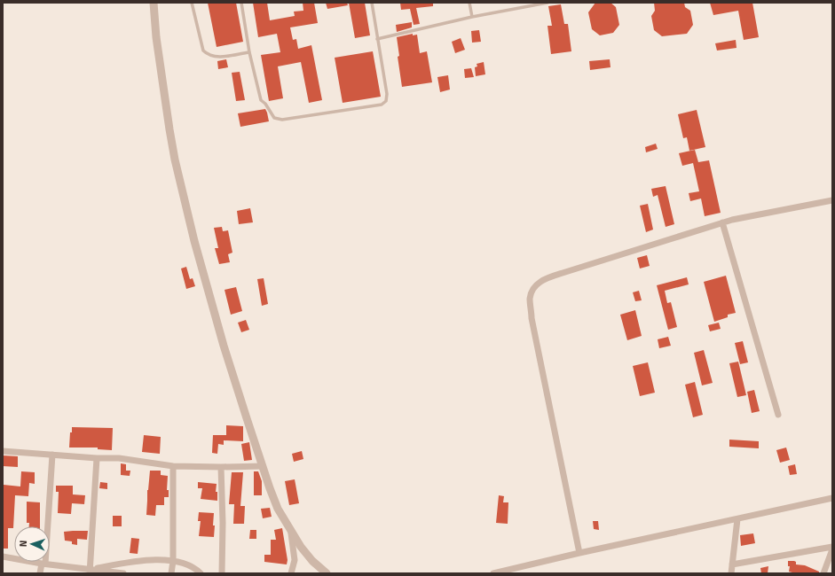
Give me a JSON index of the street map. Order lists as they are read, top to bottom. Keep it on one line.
{"north":"left"}
